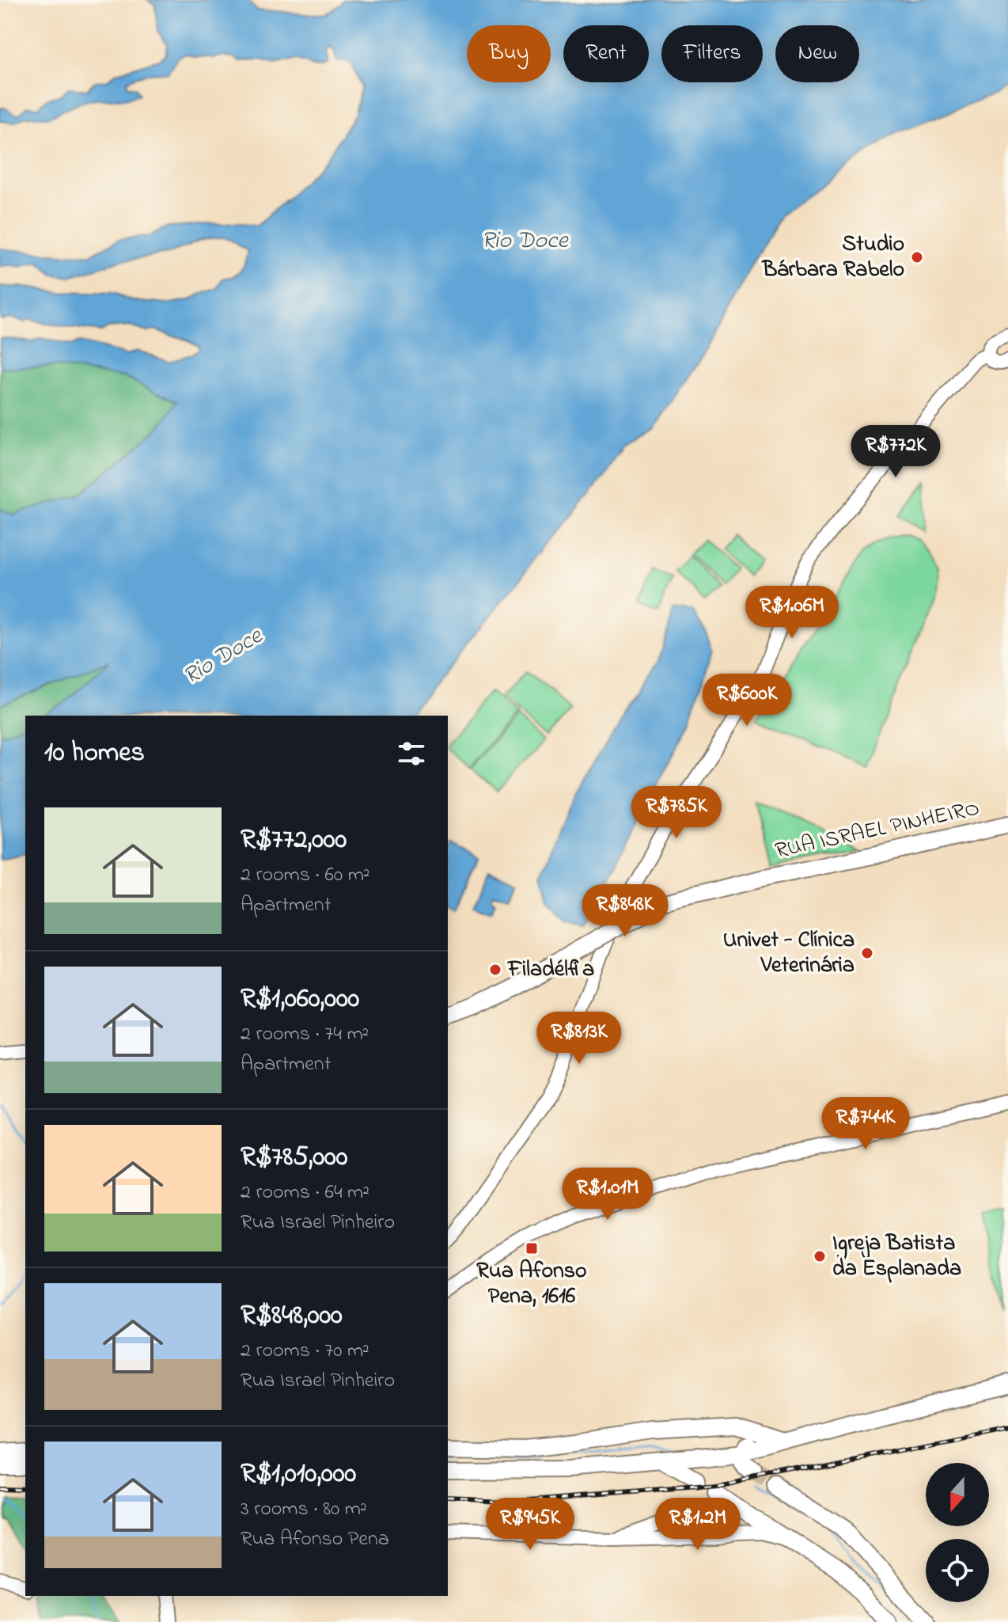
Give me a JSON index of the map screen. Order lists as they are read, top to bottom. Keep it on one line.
{"streets":{"main road":["RUA ISRAEL PINHEIRO"]},"water":["Rio Doce"],"places":{"other":["Studio Bárbara Rabelo","Univet - Clínica Veterinária","Filadélfia","Igreja Batista da Esplanada"],"transit":["Rua Afonso Pena, 1616"]},"north":"bottom","page":{"chip":["Buy","Rent","Filters","New"],"price":["R$772K","R$1.06M","R$600K","R$785K","R$848K","R$813K","R$744K","R$1.01M","R$945K","R$1.2M"],"heading":"10 homes","list":[{"name":"R$772,000","note":"2 rooms · 60 m² · Apartment"},{"name":"R$1,060,000","note":"2 rooms · 74 m² · Apartment"},{"name":"R$785,000","note":"2 rooms · 64 m² · Rua Israel Pinheiro"},{"name":"R$848,000","note":"2 rooms · 70 m² · Rua Israel Pinheiro"},{"name":"R$1,010,000","note":"3 rooms · 80 m² · Rua Afonso Pena"}]}}
